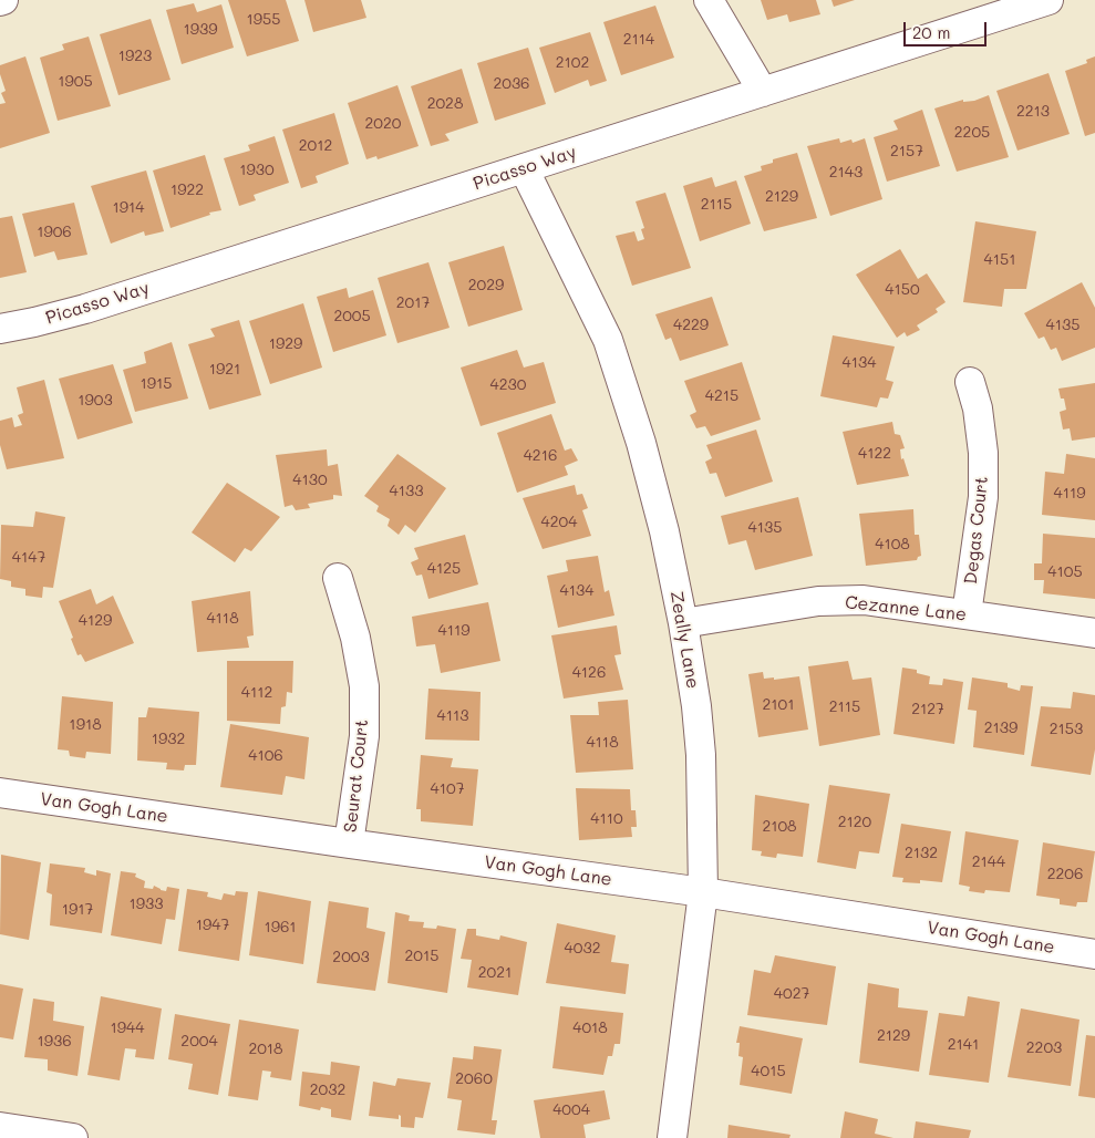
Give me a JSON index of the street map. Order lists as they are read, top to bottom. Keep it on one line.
{"streets":{"street":["Picasso Way","Degas Court","Cezanne Lane","Zeally Lane","Seurat Court","Van Gogh Lane"]},"crossings":[["Picasso Way","Zeally Lane"],["Degas Court","Cezanne Lane"],["Cezanne Lane","Zeally Lane"],["Zeally Lane","Van Gogh Lane"],["Seurat Court","Van Gogh Lane"]],"house_numbers":["1955","1939","2114","1923","2102","1905","2036","2028","2213","2020","2205","2012","2157","1930","2143","1922","2129","2115","1914","1906","4151","2029","4150","2017","2005","4229","4135","1929","4134","1921","1915","4230","4215","1903","4122","4216","4130","4133","4119","4204","4135","4108","4147","4125","4105","4134","4118","4129","4119","4126","4112","2101","2115","2127","4113","1918","2139","2153","1932","4118","4106","4107","4110","2120","2108","2132","2144","2206","1933","1917","1947","1961","4032","2015","2003","2021","4027","1944","4018","2129","1936","2004","2141","2203","2018","4015","2060","2032","4004"],"scale_bar":"20 m"}
